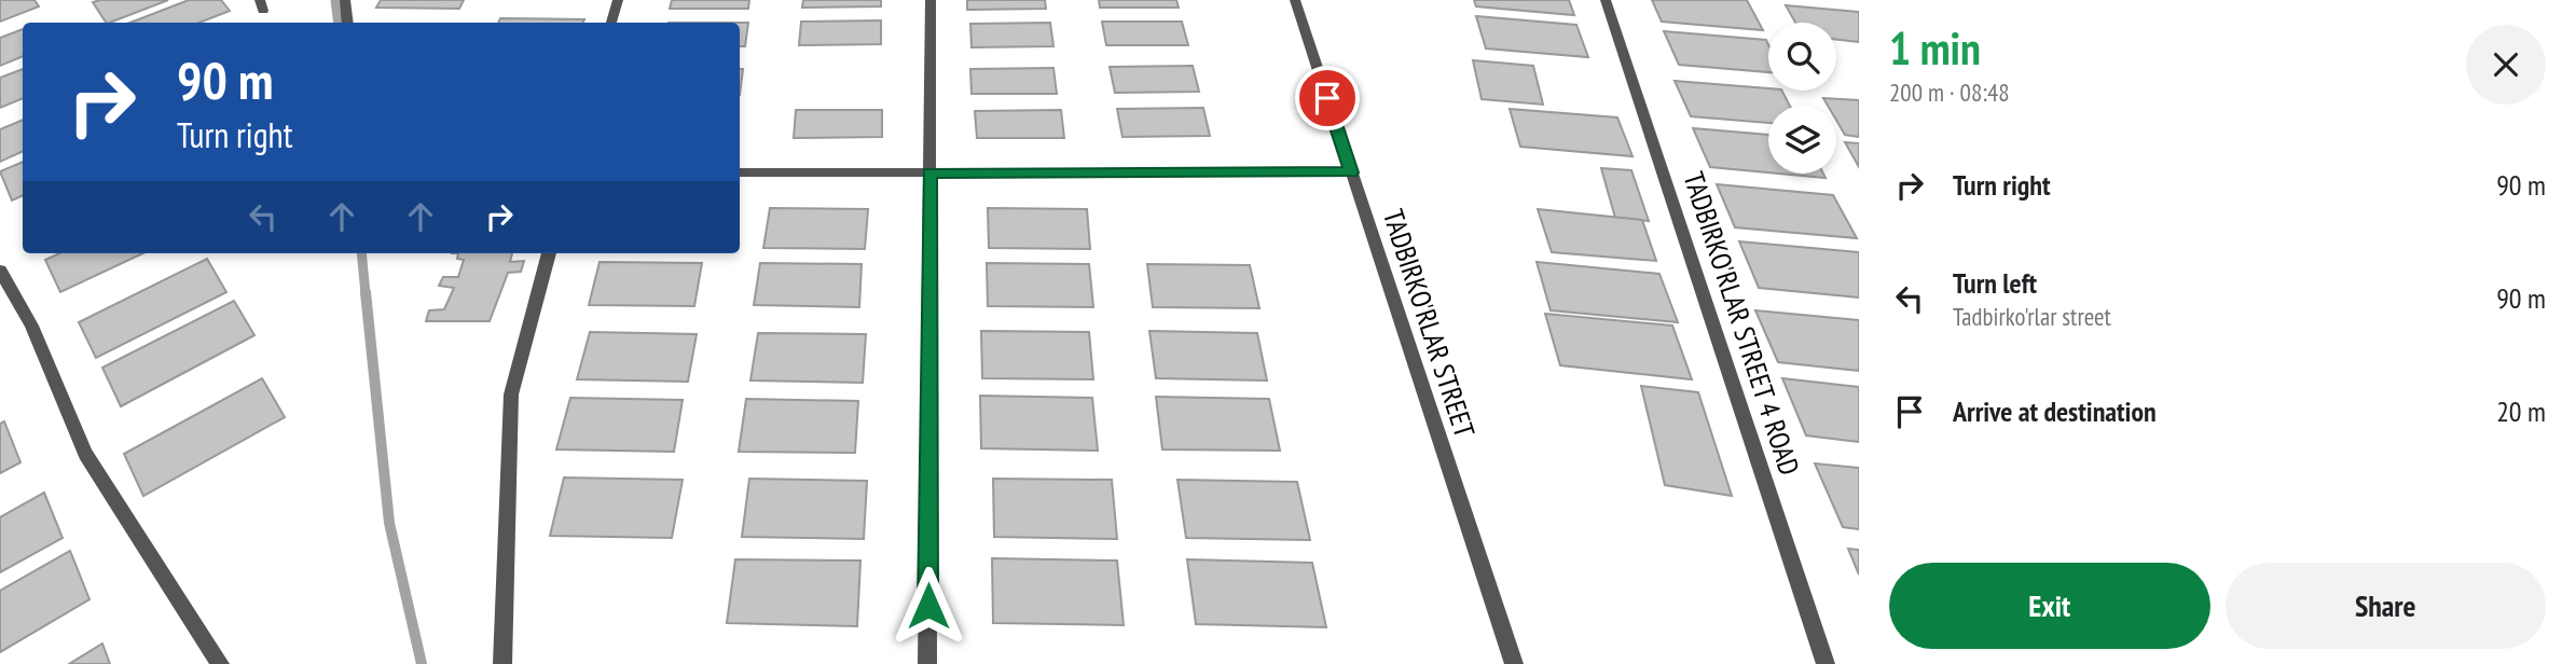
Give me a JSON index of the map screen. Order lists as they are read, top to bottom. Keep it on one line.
{"streets":{"street":["TADBIRKO'RLAR STREET","TADBIRKO'RLAR STREET 4 ROAD"]},"page":{"heading":["1 min","200 m · 08:48"],"turn":["90 m","Turn right"],"list":[{"name":"Turn right","value":"90 m"},{"name":"Turn left","note":"Tadbirko'rlar street","value":"90 m"},{"name":"Arrive at destination","value":"20 m"}],"buttons":["Exit","Share"]}}
